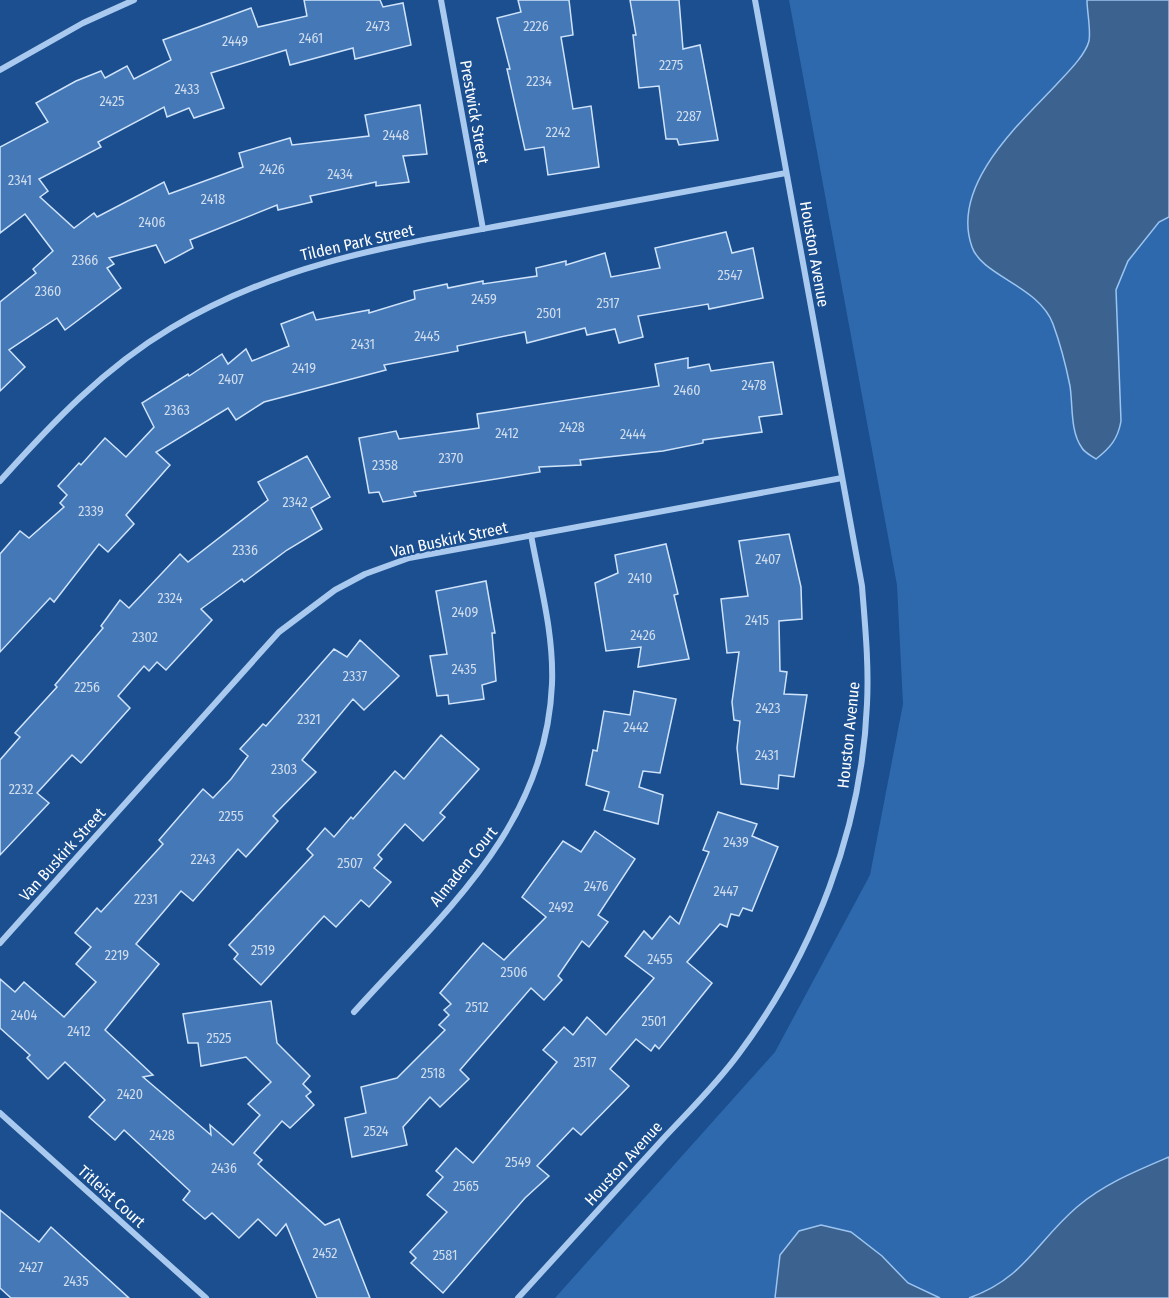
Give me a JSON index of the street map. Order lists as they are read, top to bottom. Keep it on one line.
{"streets":{"street":["Prestwick Street","Tilden Park Street","Houston Avenue","Van Buskirk Street","Almaden Court","Titleist Court"]},"crossings":[["Prestwick Street","Tilden Park Street"],["Tilden Park Street","Houston Avenue"],["Houston Avenue","Van Buskirk Street"],["Van Buskirk Street","Almaden Court"]],"house_numbers":["2473","2226","2461","2449","2275","2234","2433","2425","2287","2242","2448","2426","2434","2341","2418","2406","2366","2547","2360","2459","2517","2501","2445","2431","2419","2407","2478","2460","2363","2428","2412","2444","2370","2358","2342","2339","2336","2407","2410","2324","2409","2415","2426","2302","2435","2337","2256","2423","2321","2442","2431","2303","2232","2255","2439","2243","2507","2476","2447","2231","2492","2519","2219","2455","2506","2512","2404","2501","2412","2525","2517","2518","2420","2524","2428","2549","2436","2565","2452","2581","2427","2435"]}
